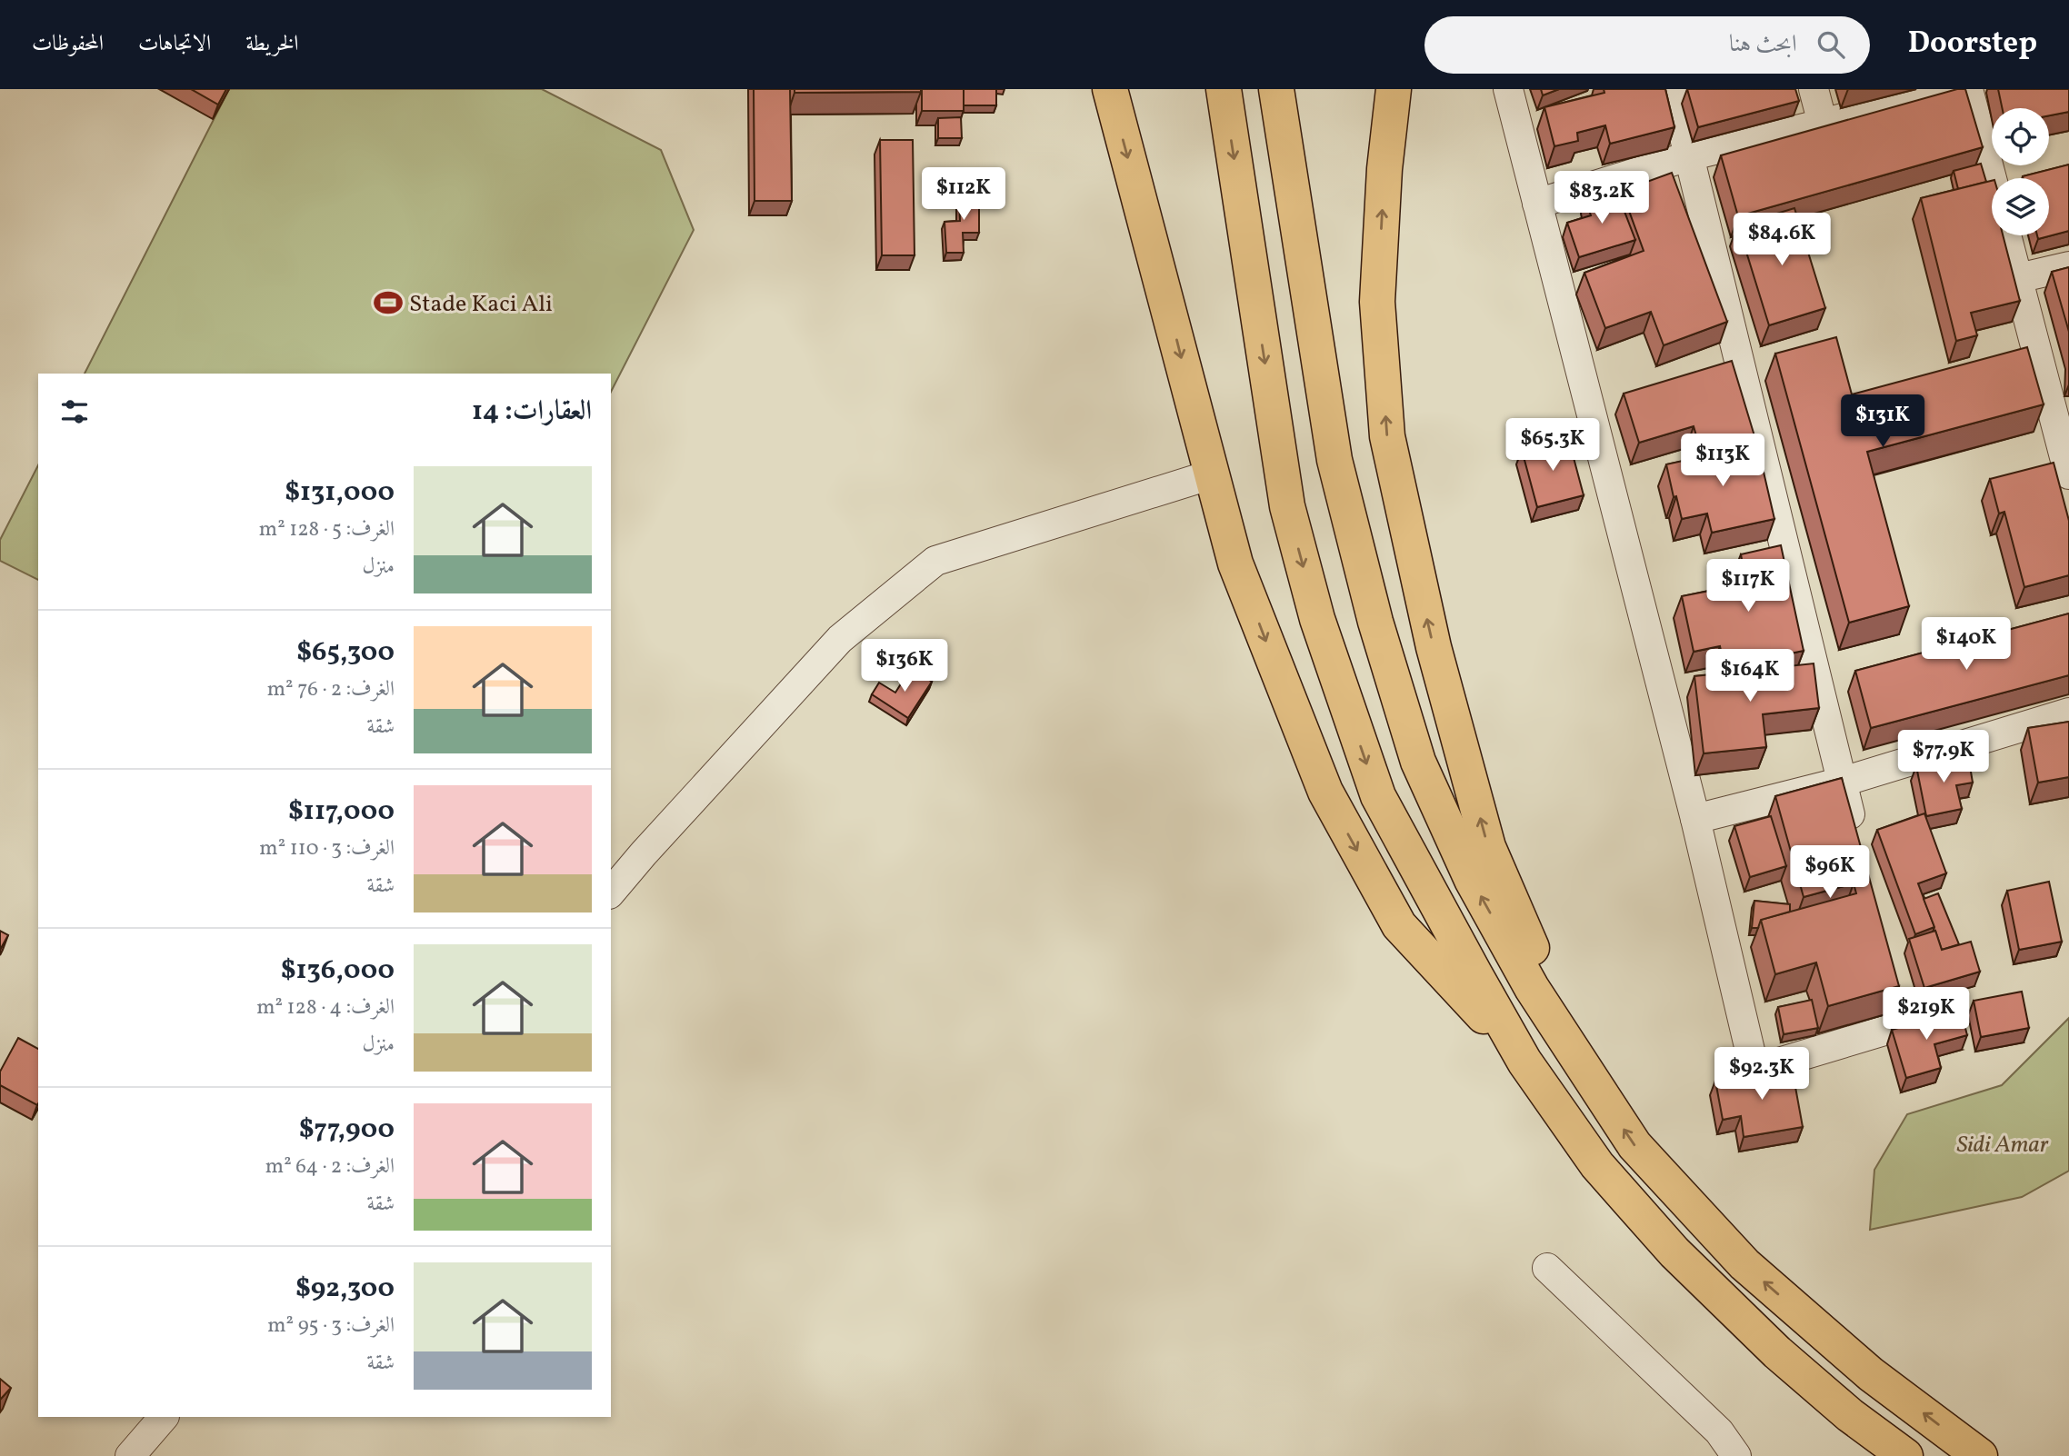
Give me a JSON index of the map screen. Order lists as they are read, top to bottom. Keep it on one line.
{"parks":["Sidi Amar"],"places":{"sports":["Stade Kaci Ali"]},"page":{"header":"Doorstep","search":"ابحث هنا","nav":["الخريطة","الاتجاهات","المحفوظات"],"price":["$112K","$83.2K","$84.6K","$131K","$65.3K","$113K","$117K","$140K","$136K","$164K","$77.9K","$96K","$219K","$92.3K"],"heading":"العقارات: 14","list":[{"name":"$131,000","note":"الغرف: 5 · 128 m² · منزل"},{"name":"$65,300","note":"الغرف: 2 · 76 m² · شقة"},{"name":"$117,000","note":"الغرف: 3 · 110 m² · شقة"},{"name":"$136,000","note":"الغرف: 4 · 128 m² · منزل"},{"name":"$77,900","note":"الغرف: 2 · 64 m² · شقة"},{"name":"$92,300","note":"الغرف: 3 · 95 m² · شقة"}]}}
